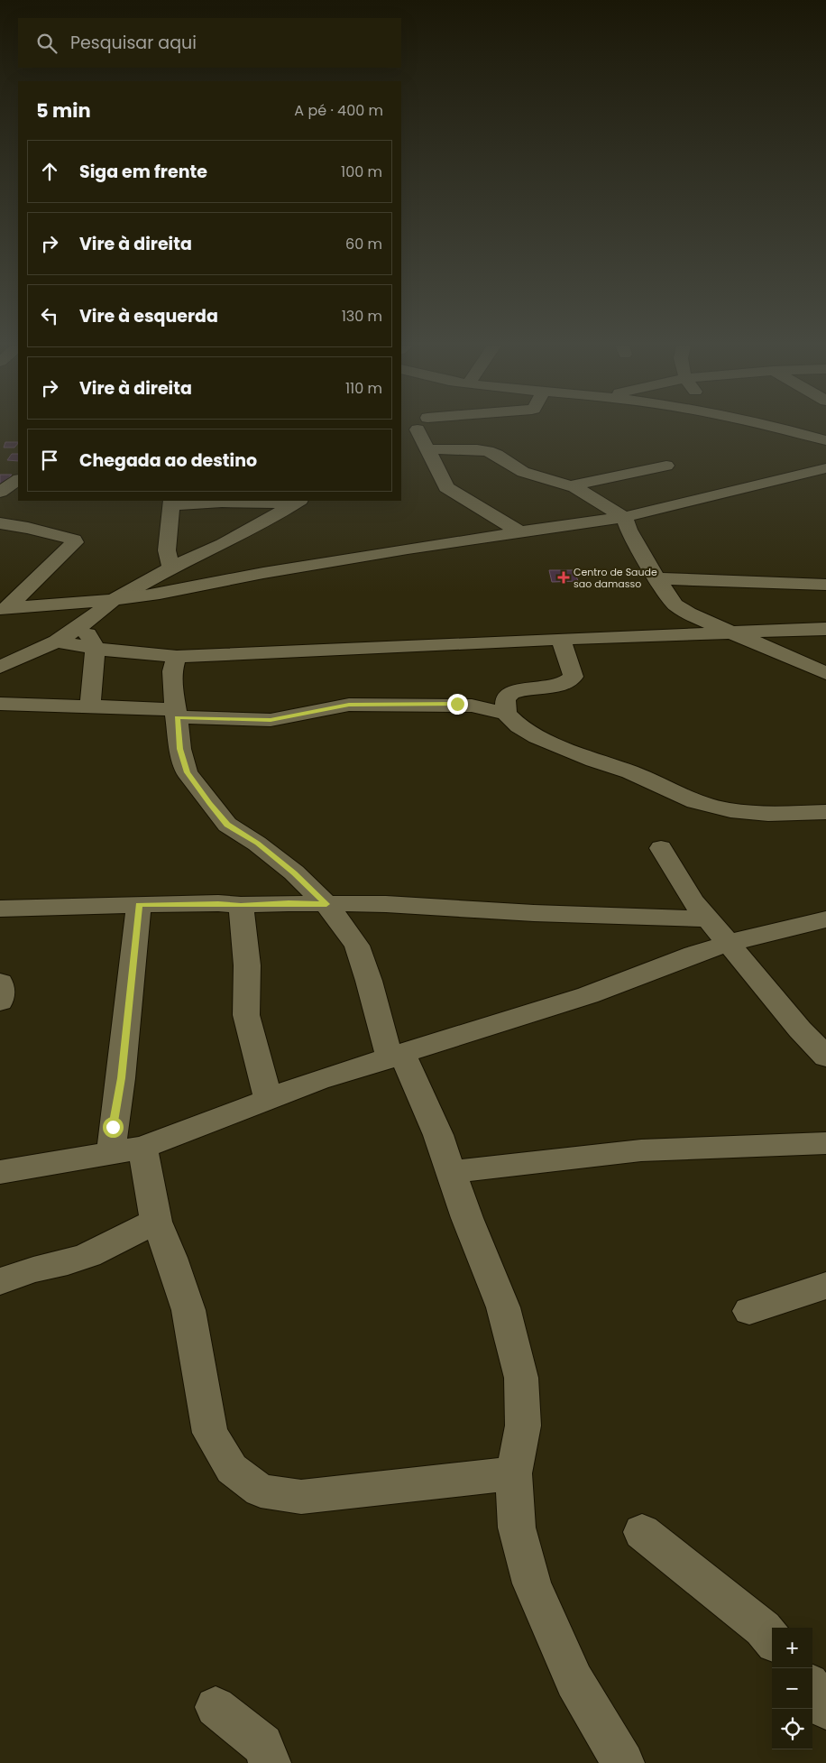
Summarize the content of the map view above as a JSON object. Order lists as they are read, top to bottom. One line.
{"places":{"health":["Centro de Saude sao damasso"]},"page":{"search":"Pesquisar aqui","heading":["5 min","A pé · 400 m"],"list":[["Siga em frente","100 m"],["Vire à direita","60 m"],["Vire à esquerda","130 m"],["Vire à direita","110 m"],"Chegada ao destino"],"map_buttons":["+","−"]}}
